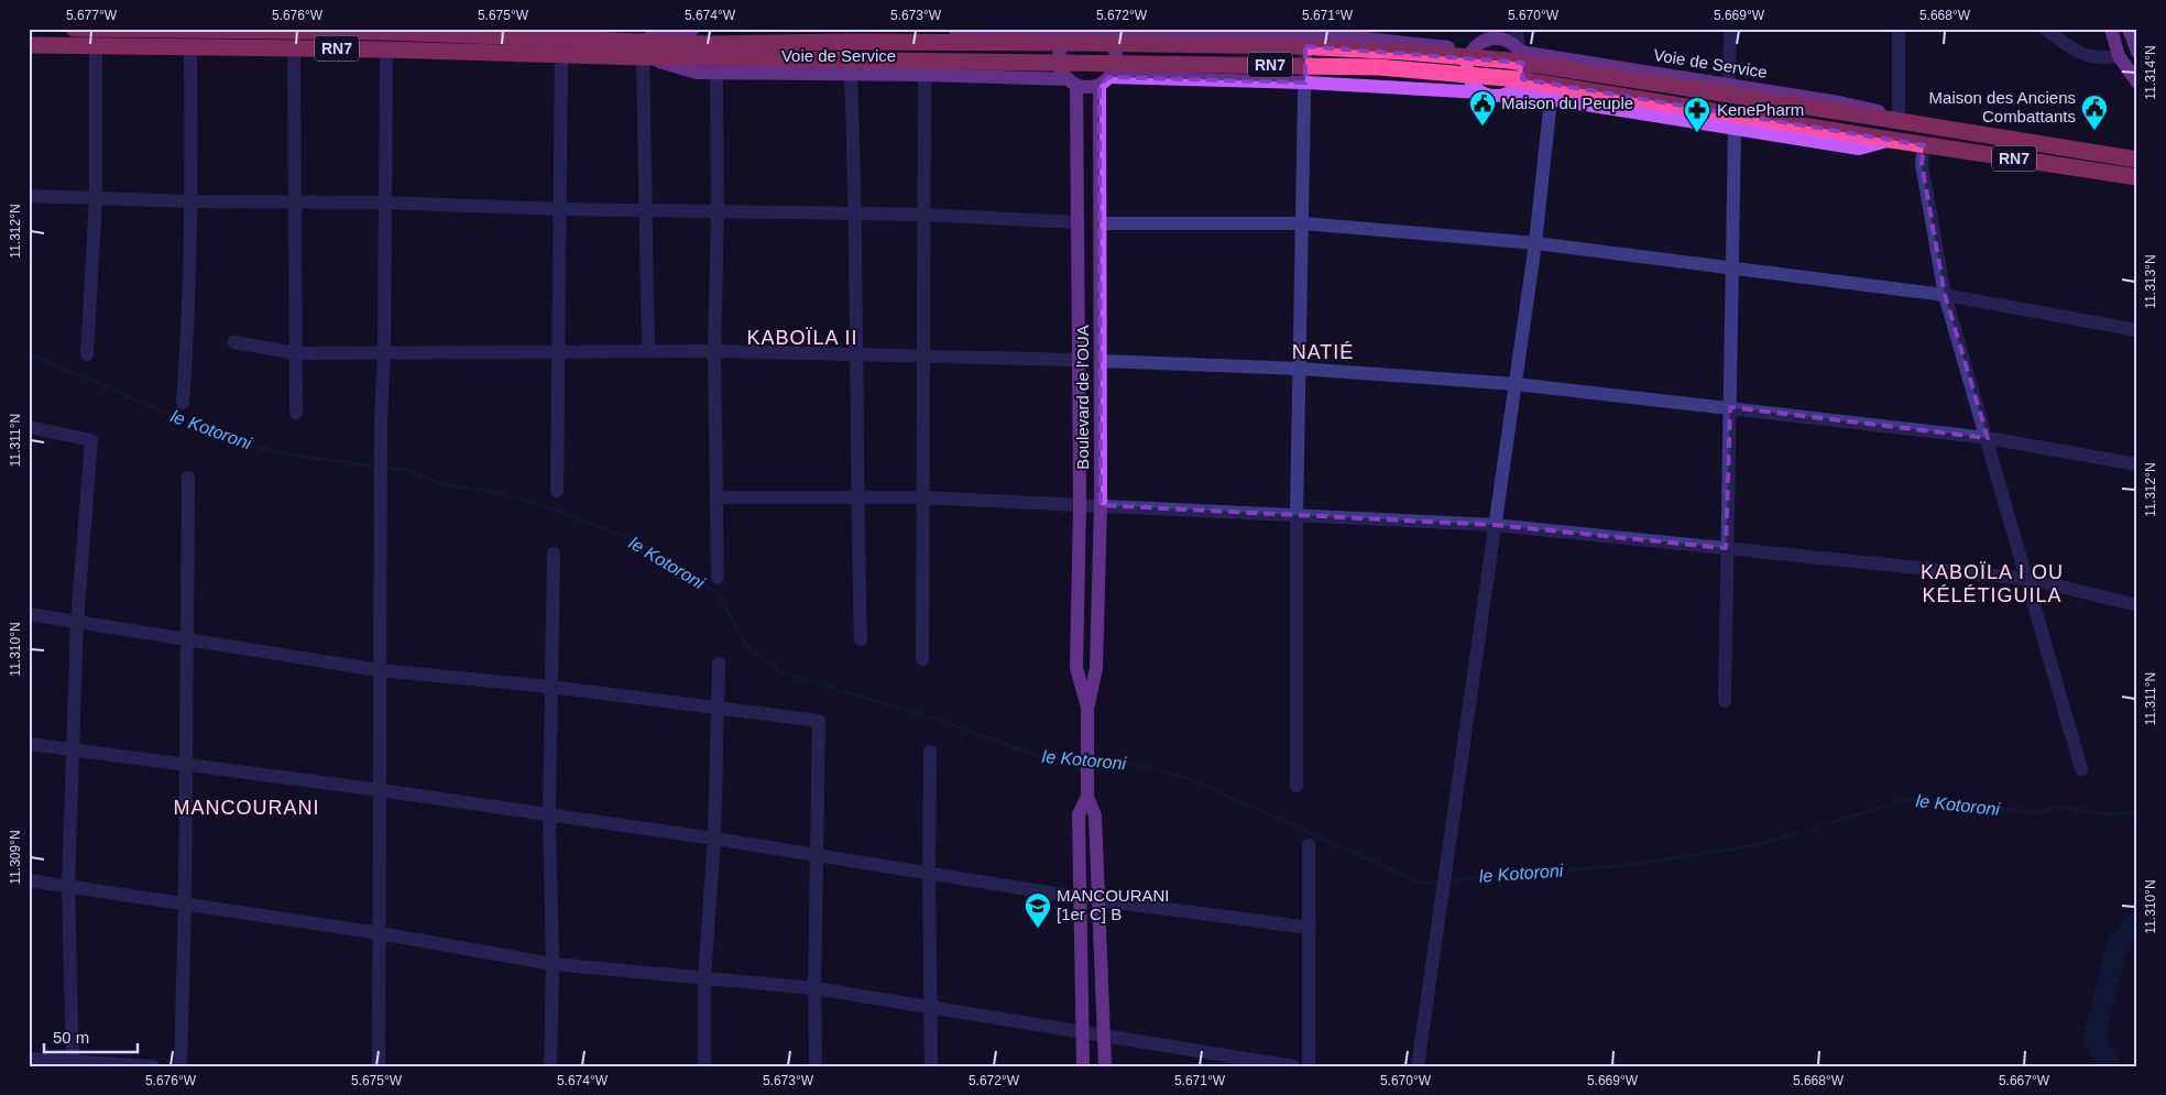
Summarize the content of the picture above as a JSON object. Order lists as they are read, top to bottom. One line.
{"streets":{"highway":["RN7"],"main road":["Voie de Service","Boulevard de l'OUA"]},"crossings":[["RN7","Voie de Service"],["Voie de Service","Boulevard de l'OUA"]],"districts":["KABOÏLA II","NATIÉ","KABOÏLA I OU KÉLÉTIGUILA","MANCOURANI"],"water":["le Kotoroni"],"places":{"public building":["Maison du Peuple","Maison des Anciens Combattants"],"pharmacy":["KenePharm"],"school or university":["MANCOURANI [1er C] B"]},"scale_bar":"50 m","coordinates":["5.677°W","5.676°W","5.675°W","5.674°W","5.673°W","5.672°W","5.671°W","5.670°W","5.669°W","5.668°W","11.314°N","11.312°N","11.313°N","11.311°N","11.310°N","11.309°N","5.667°W"]}
